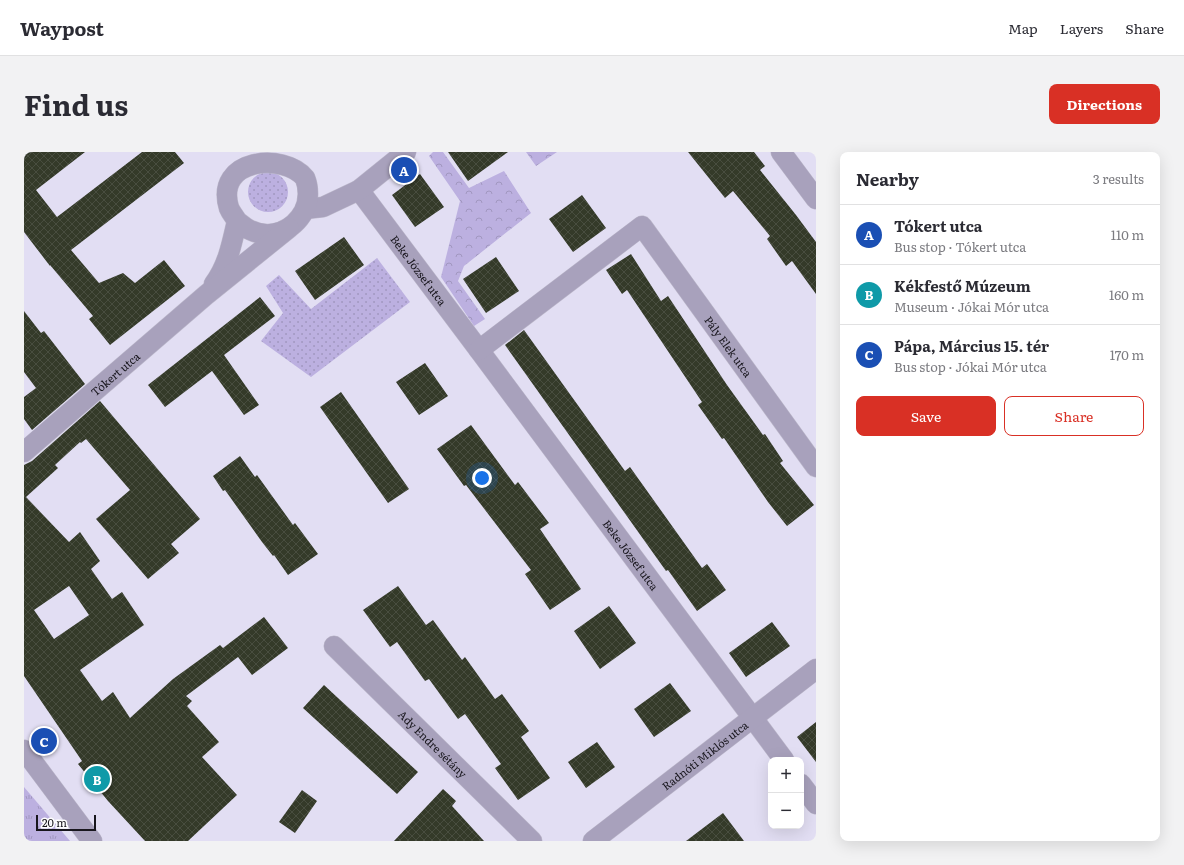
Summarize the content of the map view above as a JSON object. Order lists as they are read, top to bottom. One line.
{"streets":{"street":["Beke József utca","Pály Elek utca","Tókert utca","Ady Endre sétány","Radnóti Miklós utca"]},"crossings":[["Beke József utca","Pály Elek utca"],["Beke József utca","Radnóti Miklós utca"]],"scale_bar":"20 m","page":{"header":"Waypost","nav":["Map","Layers","Share"],"title":"Find us","buttons":["Directions",["Save","Share"]],"heading":["Nearby","3 results"],"pins":["A","C","B"],"list":[{"mark":"A","name":"Tókert utca","note":"Bus stop · Tókert utca","value":"110 m"},{"mark":"B","name":"Kékfestő Múzeum","note":"Museum · Jókai Mór utca","value":"160 m"},{"mark":"C","name":"Pápa, Március 15. tér","note":"Bus stop · Jókai Mór utca","value":"170 m"}],"map_buttons":["+","−"],"scale":"20 m"}}
